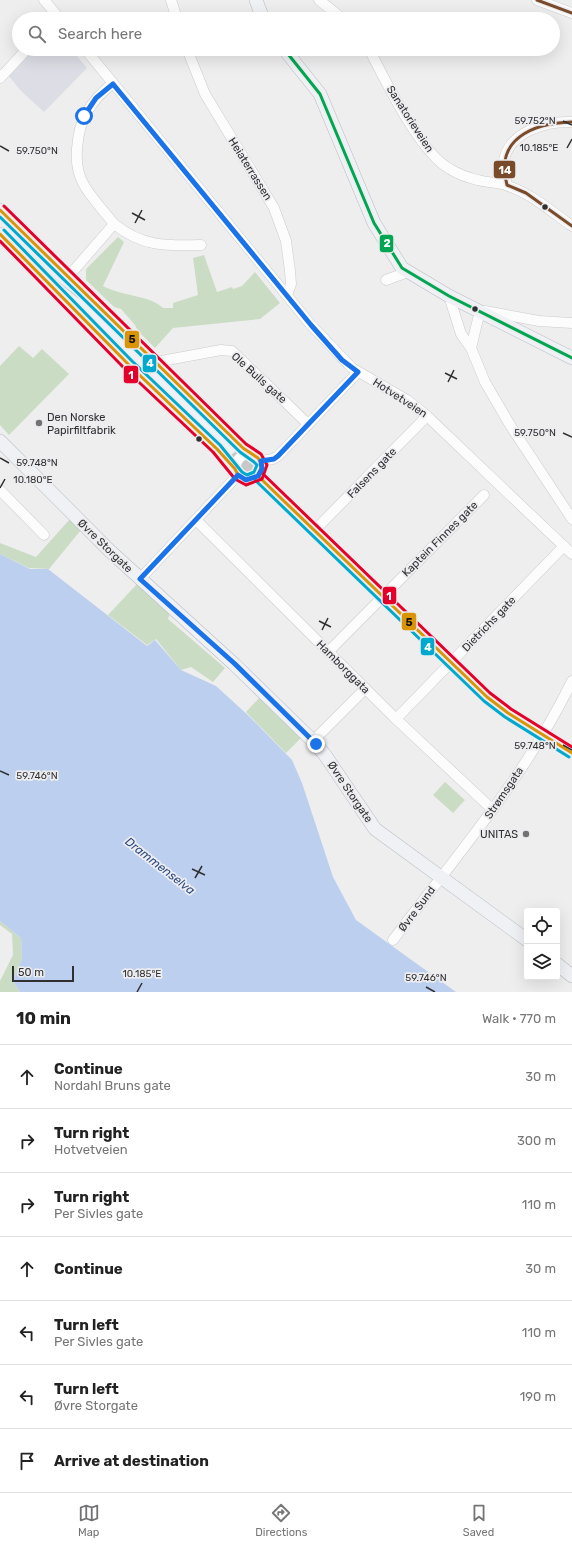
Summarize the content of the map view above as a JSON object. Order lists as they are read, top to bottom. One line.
{"streets":{"main road":["Øvre Storgate"],"street":["Sanatorieveien","Heiaterrassen","Ole Bulls gate","Hotvetveien","Falsens gate","Kaptein Finnes gate","Dietrichs gate","Hamborggata","Strømsgata","Øvre Sund"]},"crossings":[["Heiaterrassen","Hotvetveien"],["Hotvetveien","Falsens gate"],["Hotvetveien","Dietrichs gate"],["Kaptein Finnes gate","Hamborggata"],["Øvre Storgate","Strømsgata"],["Øvre Storgate","Øvre Sund"],["Dietrichs gate","Hamborggata"],["Hamborggata","Strømsgata"],["Strømsgata","Øvre Sund"]],"water":["Drammenselva"],"places":["Den Norske Papirfiltfabrik","UNITAS"],"lines":["transit line 14","transit line 2","transit line 1","transit line 5","transit line 4"],"scale_bar":"50 m","page":{"search":"Search here","scale":"50 m","heading":["10 min","Walk · 770 m"],"list":[["Continue","Nordahl Bruns gate","30 m"],["Turn right","Hotvetveien","300 m"],["Turn right","Per Sivles gate","110 m"],["Continue","30 m"],["Turn left","Per Sivles gate","110 m"],["Turn left","Øvre Storgate","190 m"],"Arrive at destination"],"nav":["Map","Directions","Saved"]},"coordinates":["59.752°N","10.185°E","59.750°N","59.748°N","10.180°E","59.746°N"]}
